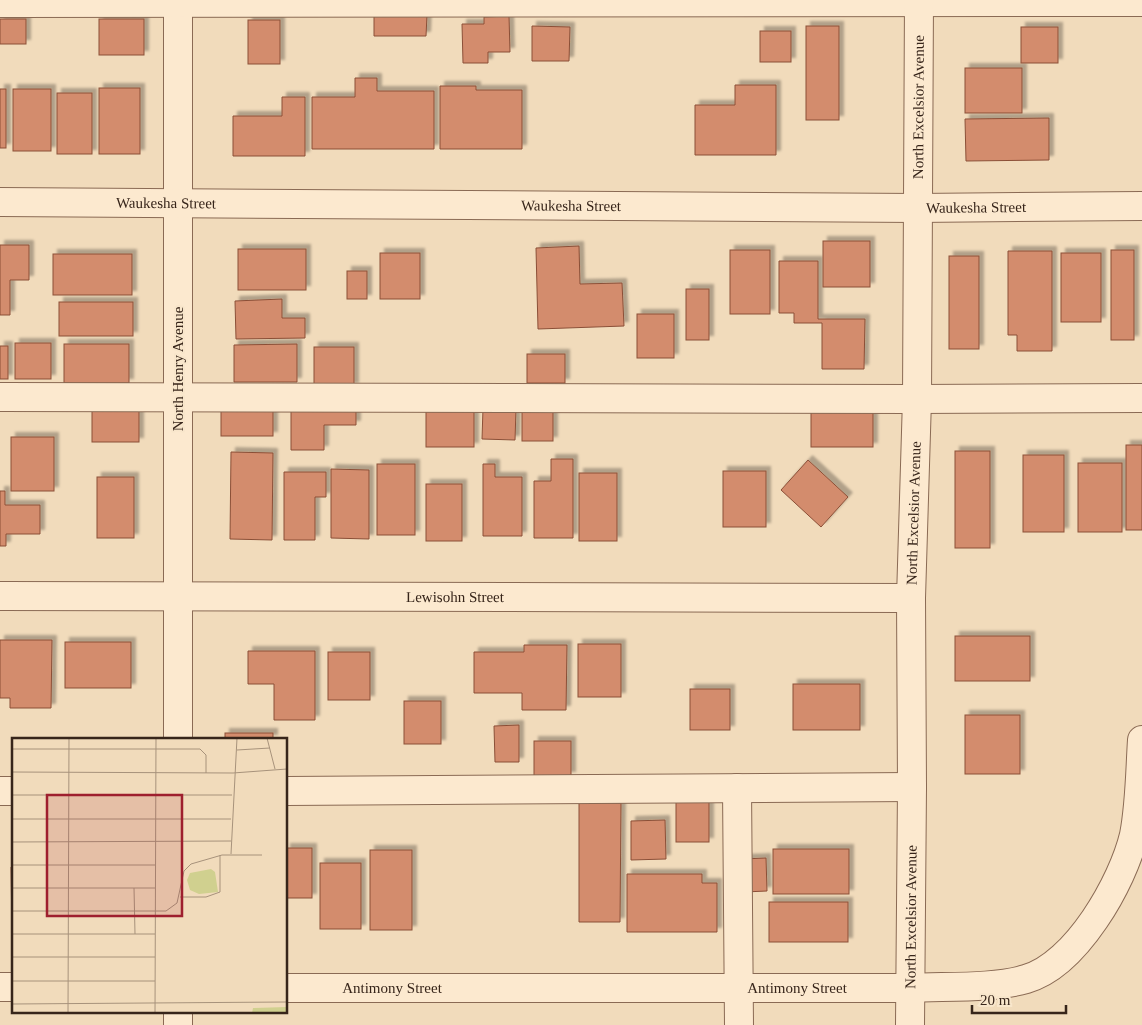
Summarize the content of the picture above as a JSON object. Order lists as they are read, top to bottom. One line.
{"streets":{"street":["North Excelsior Avenue","Waukesha Street","North Henry Avenue","Lewisohn Street","Antimony Street"]},"crossings":[["North Excelsior Avenue","Waukesha Street"],["North Excelsior Avenue","Lewisohn Street"],["North Excelsior Avenue","Antimony Street"],["Waukesha Street","North Henry Avenue"],["North Henry Avenue","Lewisohn Street"]],"scale_bar":"20 m"}
